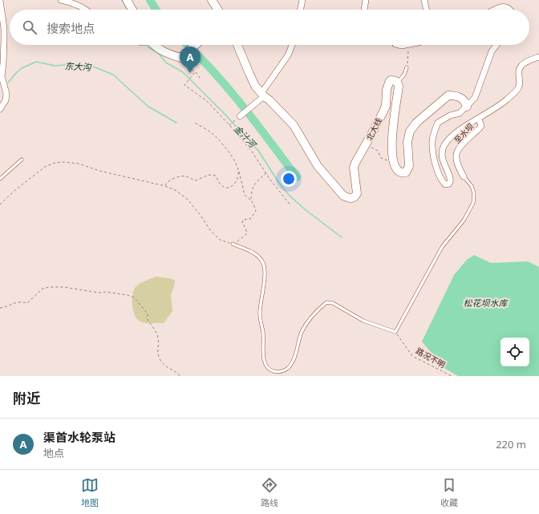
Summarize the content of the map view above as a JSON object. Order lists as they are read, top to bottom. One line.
{"streets":{"street":["北大线","至水坝"],"path":["路况不明"]},"water":["东大沟","金汁河","松花坝水库"],"page":{"search":"搜索地点","pins":"A","heading":"附近","list":[{"mark":"A","name":"渠首水轮泵站","note":"地点","value":"220 m"}],"nav":["地图","路线","收藏"]}}
